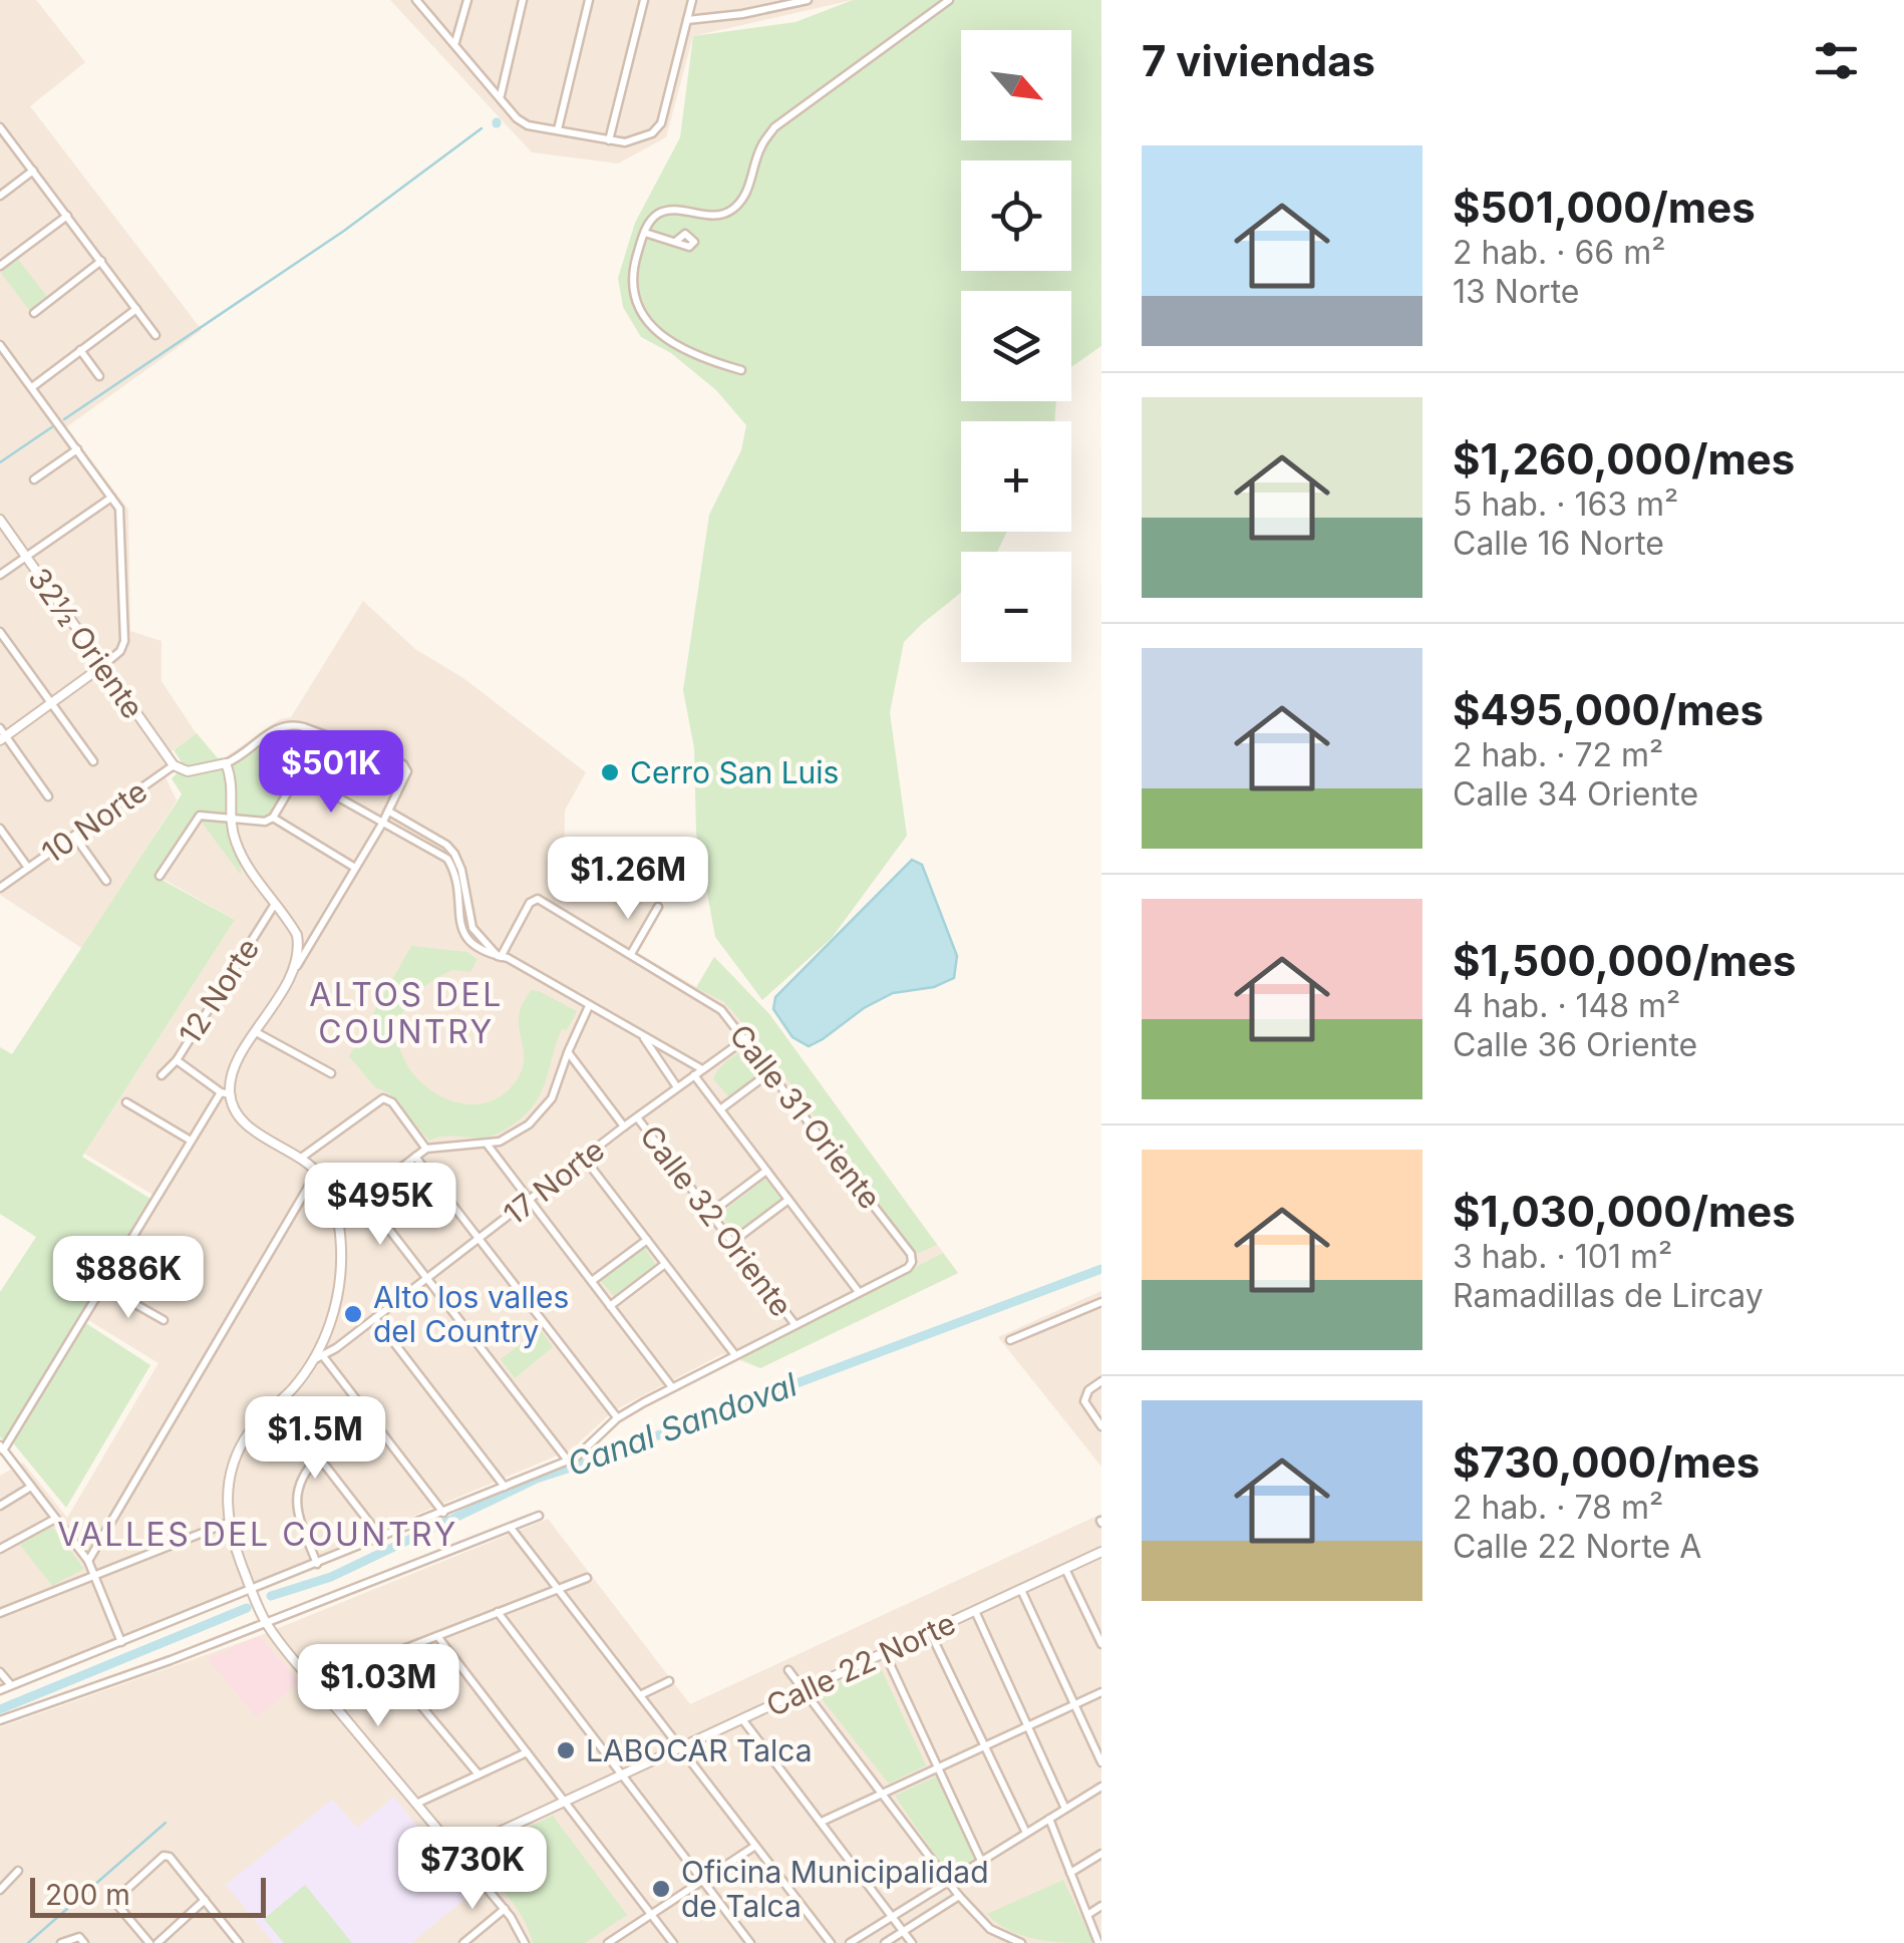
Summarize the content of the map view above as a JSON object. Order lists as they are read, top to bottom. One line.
{"streets":{"street":["32½ Oriente","10 Norte","12 Norte","Calle 31 Oriente","17 Norte","Calle 32 Oriente","Calle 22 Norte"]},"crossings":[["32½ Oriente","10 Norte"],["Calle 31 Oriente","17 Norte"],["17 Norte","Calle 32 Oriente"]],"districts":["ALTOS DEL COUNTRY","VALLES DEL COUNTRY"],"water":["Canal Sandoval"],"places":["Cerro San Luis","Alto los valles del Country","LABOCAR Talca","Oficina Municipalidad de Talca"],"scale_bar":"200 m","north":"bottom right","page":{"heading":"7 viviendas","map_buttons":["+","−"],"list":[{"name":"$501,000/mes","note":"2 hab. · 66 m² · 13 Norte"},{"name":"$1,260,000/mes","note":"5 hab. · 163 m² · Calle 16 Norte"},{"name":"$495,000/mes","note":"2 hab. · 72 m² · Calle 34 Oriente"},{"name":"$1,500,000/mes","note":"4 hab. · 148 m² · Calle 36 Oriente"},{"name":"$1,030,000/mes","note":"3 hab. · 101 m² · Ramadillas de Lircay"},{"name":"$730,000/mes","note":"2 hab. · 78 m² · Calle 22 Norte A"}],"price":["$501K","$1.26M","$495K","$886K","$1.5M","$1.03M","$730K"],"scale":"200 m"}}
